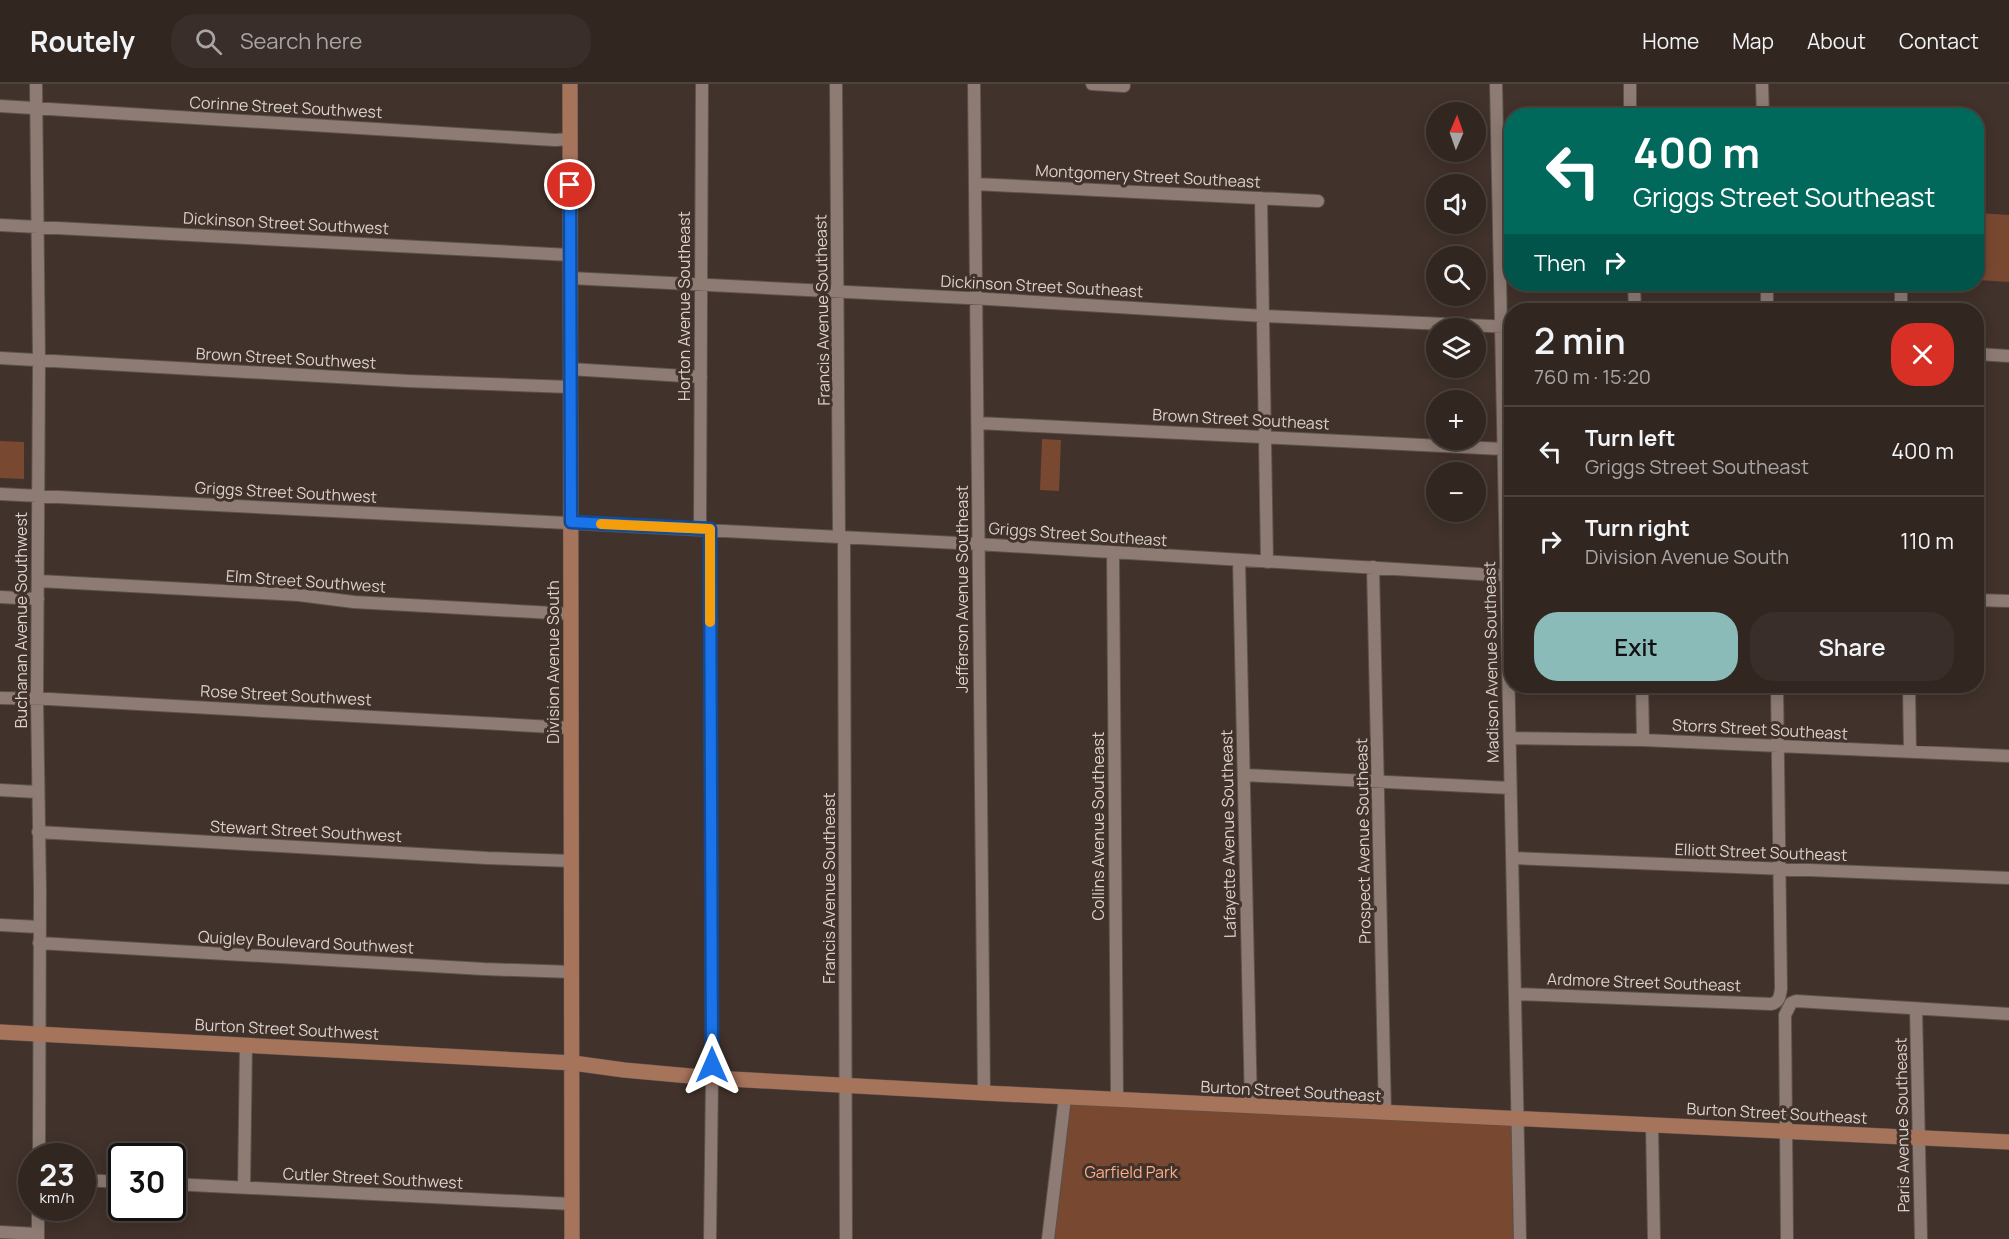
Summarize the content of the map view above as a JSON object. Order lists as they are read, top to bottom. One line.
{"streets":{"main road":["Division Avenue South","Burton Street Southwest","Burton Street Southeast"],"street":["Corinne Street Southwest","Montgomery Street Southeast","Dickinson Street Southwest","Dickinson Street Southeast","Horton Avenue Southeast","Francis Avenue Southeast","Brown Street Southwest","Brown Street Southeast","Griggs Street Southwest","Griggs Street Southeast","Elm Street Southwest","Jefferson Avenue Southeast","Buchanan Avenue Southwest","Madison Avenue Southeast","Rose Street Southwest","Storrs Street Southeast","Collins Avenue Southeast","Stewart Street Southwest","Lafayette Avenue Southeast","Prospect Avenue Southeast","Elliott Street Southeast","Quigley Boulevard Southwest","Ardmore Street Southeast","Paris Avenue Southeast","Cutler Street Southwest"]},"crossings":[["Corinne Street Southwest","Buchanan Avenue Southwest"],["Corinne Street Southwest","Division Avenue South"],["Montgomery Street Southeast","Jefferson Avenue Southeast"],["Dickinson Street Southwest","Buchanan Avenue Southwest"],["Dickinson Street Southwest","Division Avenue South"],["Dickinson Street Southeast","Horton Avenue Southeast"],["Dickinson Street Southeast","Francis Avenue Southeast"],["Dickinson Street Southeast","Jefferson Avenue Southeast"],["Dickinson Street Southeast","Division Avenue South"],["Horton Avenue Southeast","Griggs Street Southeast"],["Horton Avenue Southeast","Burton Street Southeast"],["Francis Avenue Southeast","Griggs Street Southeast"],["Francis Avenue Southeast","Burton Street Southeast"],["Brown Street Southwest","Buchanan Avenue Southwest"],["Brown Street Southwest","Division Avenue South"],["Brown Street Southeast","Jefferson Avenue Southeast"],["Brown Street Southeast","Madison Avenue Southeast"],["Griggs Street Southwest","Griggs Street Southeast"],["Griggs Street Southwest","Buchanan Avenue Southwest"],["Griggs Street Southwest","Division Avenue South"],["Griggs Street Southeast","Jefferson Avenue Southeast"],["Griggs Street Southeast","Division Avenue South"],["Griggs Street Southeast","Collins Avenue Southeast"],["Griggs Street Southeast","Lafayette Avenue Southeast"],["Griggs Street Southeast","Prospect Avenue Southeast"],["Elm Street Southwest","Buchanan Avenue Southwest"],["Elm Street Southwest","Division Avenue South"],["Jefferson Avenue Southeast","Burton Street Southeast"],["Buchanan Avenue Southwest","Rose Street Southwest"],["Buchanan Avenue Southwest","Stewart Street Southwest"],["Buchanan Avenue Southwest","Quigley Boulevard Southwest"],["Buchanan Avenue Southwest","Burton Street Southwest"],["Division Avenue South","Rose Street Southwest"],["Division Avenue South","Stewart Street Southwest"],["Division Avenue South","Quigley Boulevard Southwest"],["Division Avenue South","Burton Street Southwest"],["Division Avenue South","Burton Street Southeast"],["Division Avenue South","Cutler Street Southwest"],["Madison Avenue Southeast","Storrs Street Southeast"],["Madison Avenue Southeast","Elliott Street Southeast"],["Madison Avenue Southeast","Ardmore Street Southeast"],["Madison Avenue Southeast","Burton Street Southeast"],["Collins Avenue Southeast","Burton Street Southeast"],["Lafayette Avenue Southeast","Burton Street Southeast"],["Prospect Avenue Southeast","Burton Street Southeast"],["Elliott Street Southeast","Ardmore Street Southeast"],["Burton Street Southwest","Burton Street Southeast"],["Burton Street Southeast","Paris Avenue Southeast"]],"parks":["Garfield Park"],"north":"top","page":{"header":"Routely","search":"Search here","nav":["Home","Map","About","Contact"],"map_buttons":["+","−"],"turn":["400 m","Griggs Street Southeast"],"then":"Then","heading":["2 min","760 m · 15:20"],"list":[{"name":"Turn left","note":"Griggs Street Southeast","value":"400 m"},{"name":"Turn right","note":"Division Avenue South","value":"110 m"}],"buttons":["Exit","Share"],"speed":"23 km/h","limit":"30"}}
